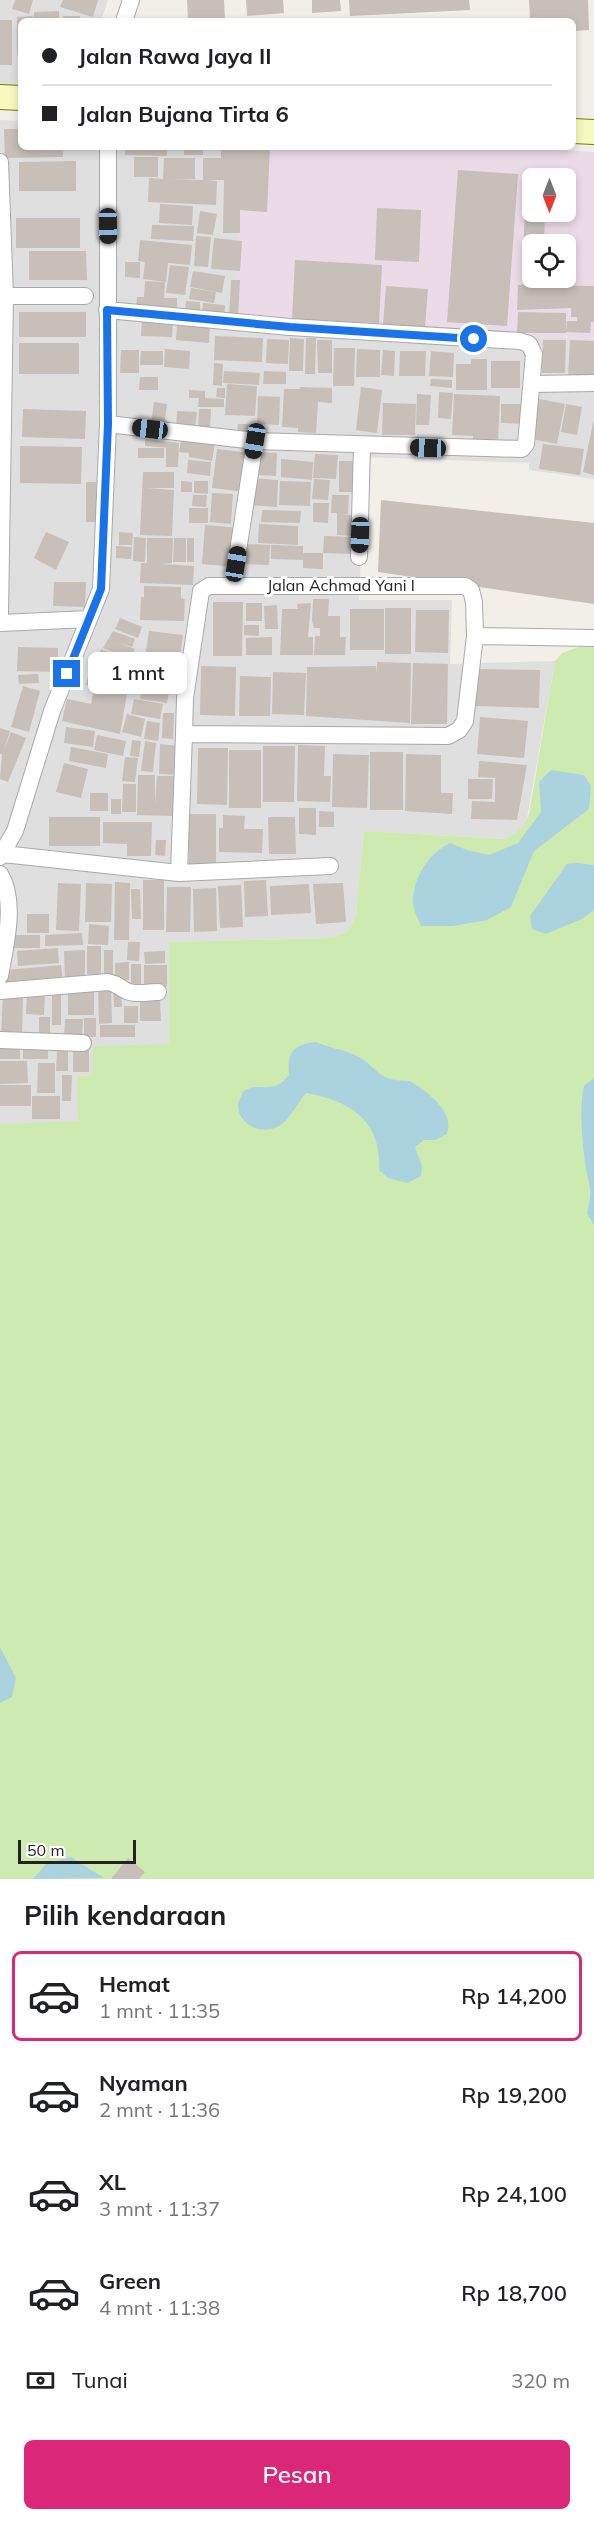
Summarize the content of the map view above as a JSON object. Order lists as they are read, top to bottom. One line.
{"streets":{"street":["Jalan Achmad Yani I"]},"scale_bar":"50 m","north":"bottom","page":{"banner":["Jalan Rawa Jaya II","Jalan Bujana Tirta 6"],"bubble":"1 mnt","scale":"50 m","heading":"Pilih kendaraan","list":[{"name":"Hemat","note":"1 mnt · 11:35","value":"Rp 14,200"},{"name":"Nyaman","note":"2 mnt · 11:36","value":"Rp 19,200"},{"name":"XL","note":"3 mnt · 11:37","value":"Rp 24,100"},{"name":"Green","note":"4 mnt · 11:38","value":"Rp 18,700"}],"pay":["Tunai","320 m"],"buttons":"Pesan"}}
